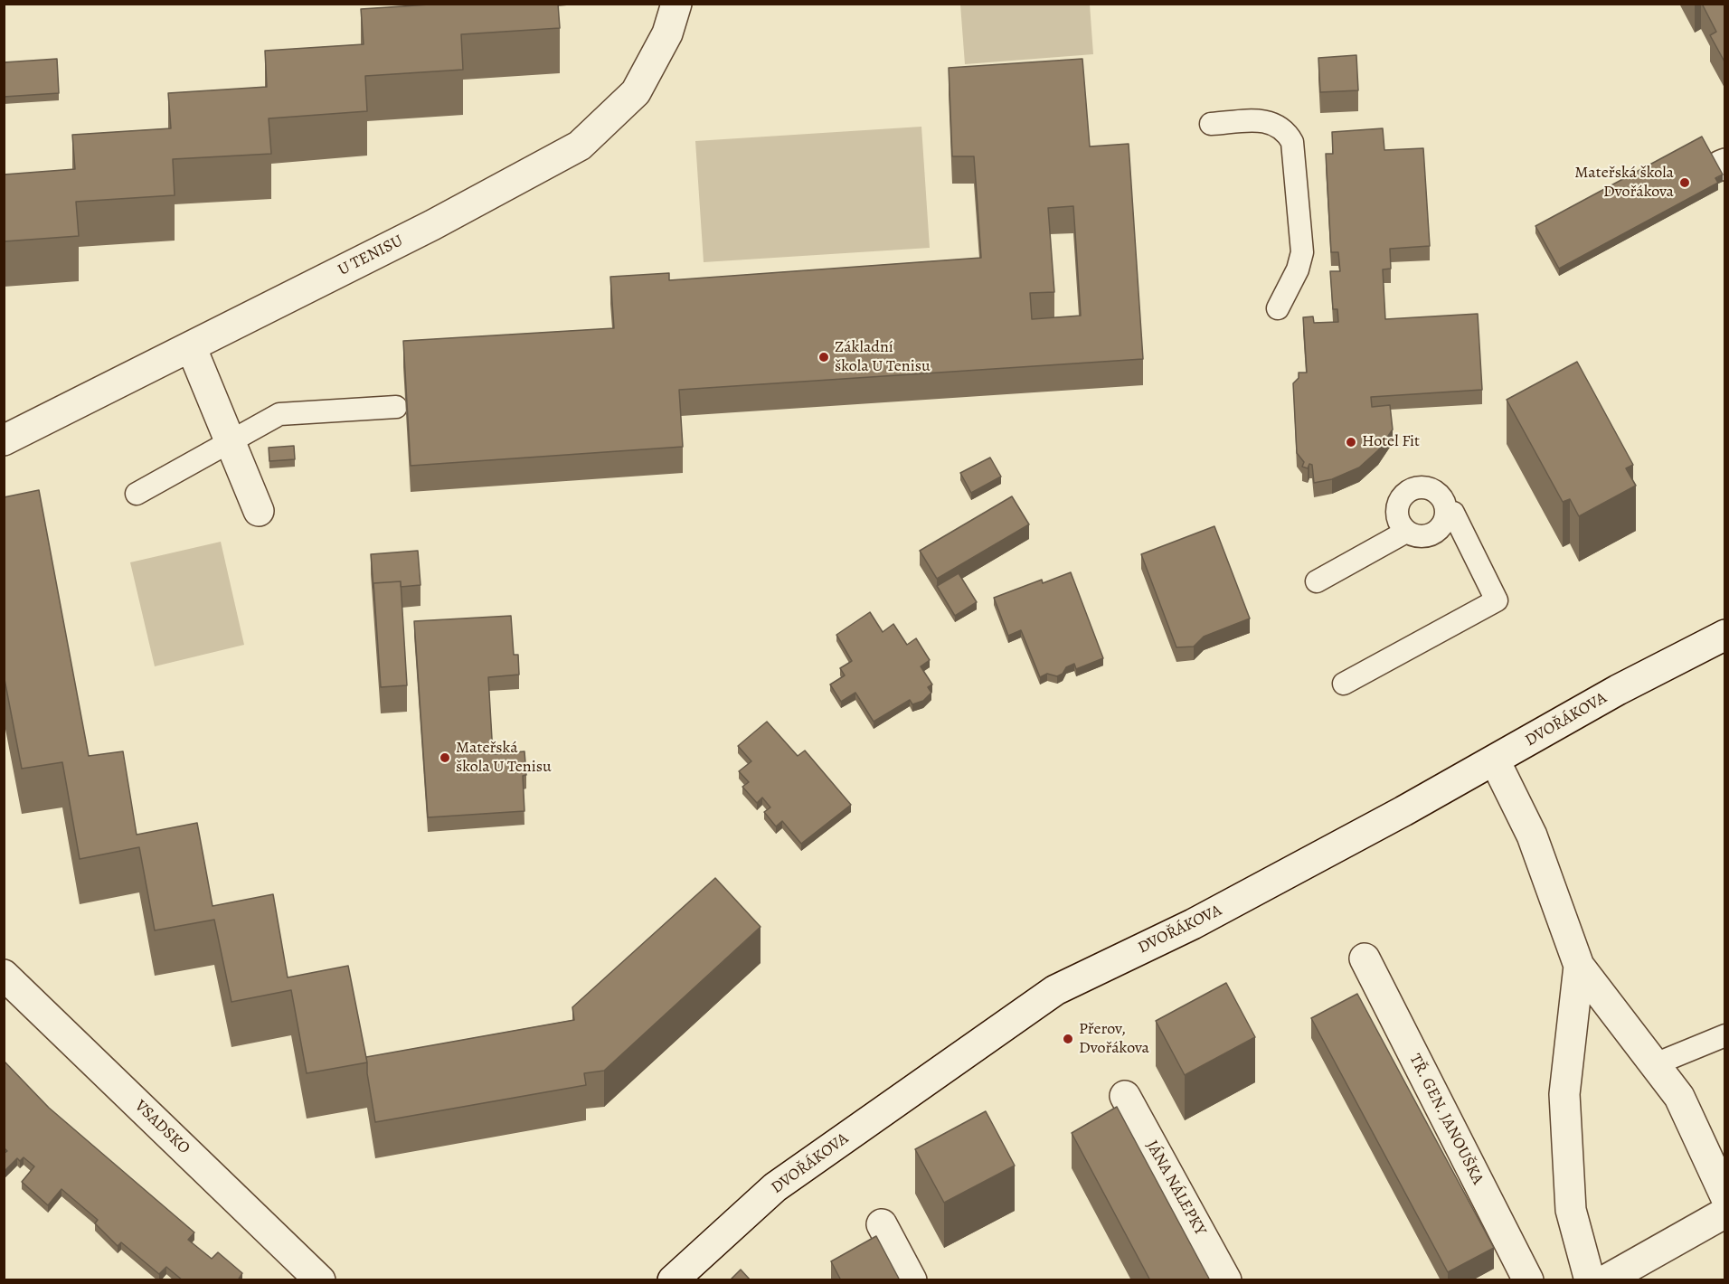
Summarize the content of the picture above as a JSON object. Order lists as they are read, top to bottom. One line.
{"streets":{"street":["U TENISU","DVOŘÁKOVA","TŘ. GEN. JANOUŠKA","VSADSKO","JÁNA NÁLEPKY"]},"places":["Mateřská škola Dvořákova","Základní škola U Tenisu","Hotel Fit","Mateřská škola U Tenisu","Přerov, Dvořákova"]}
